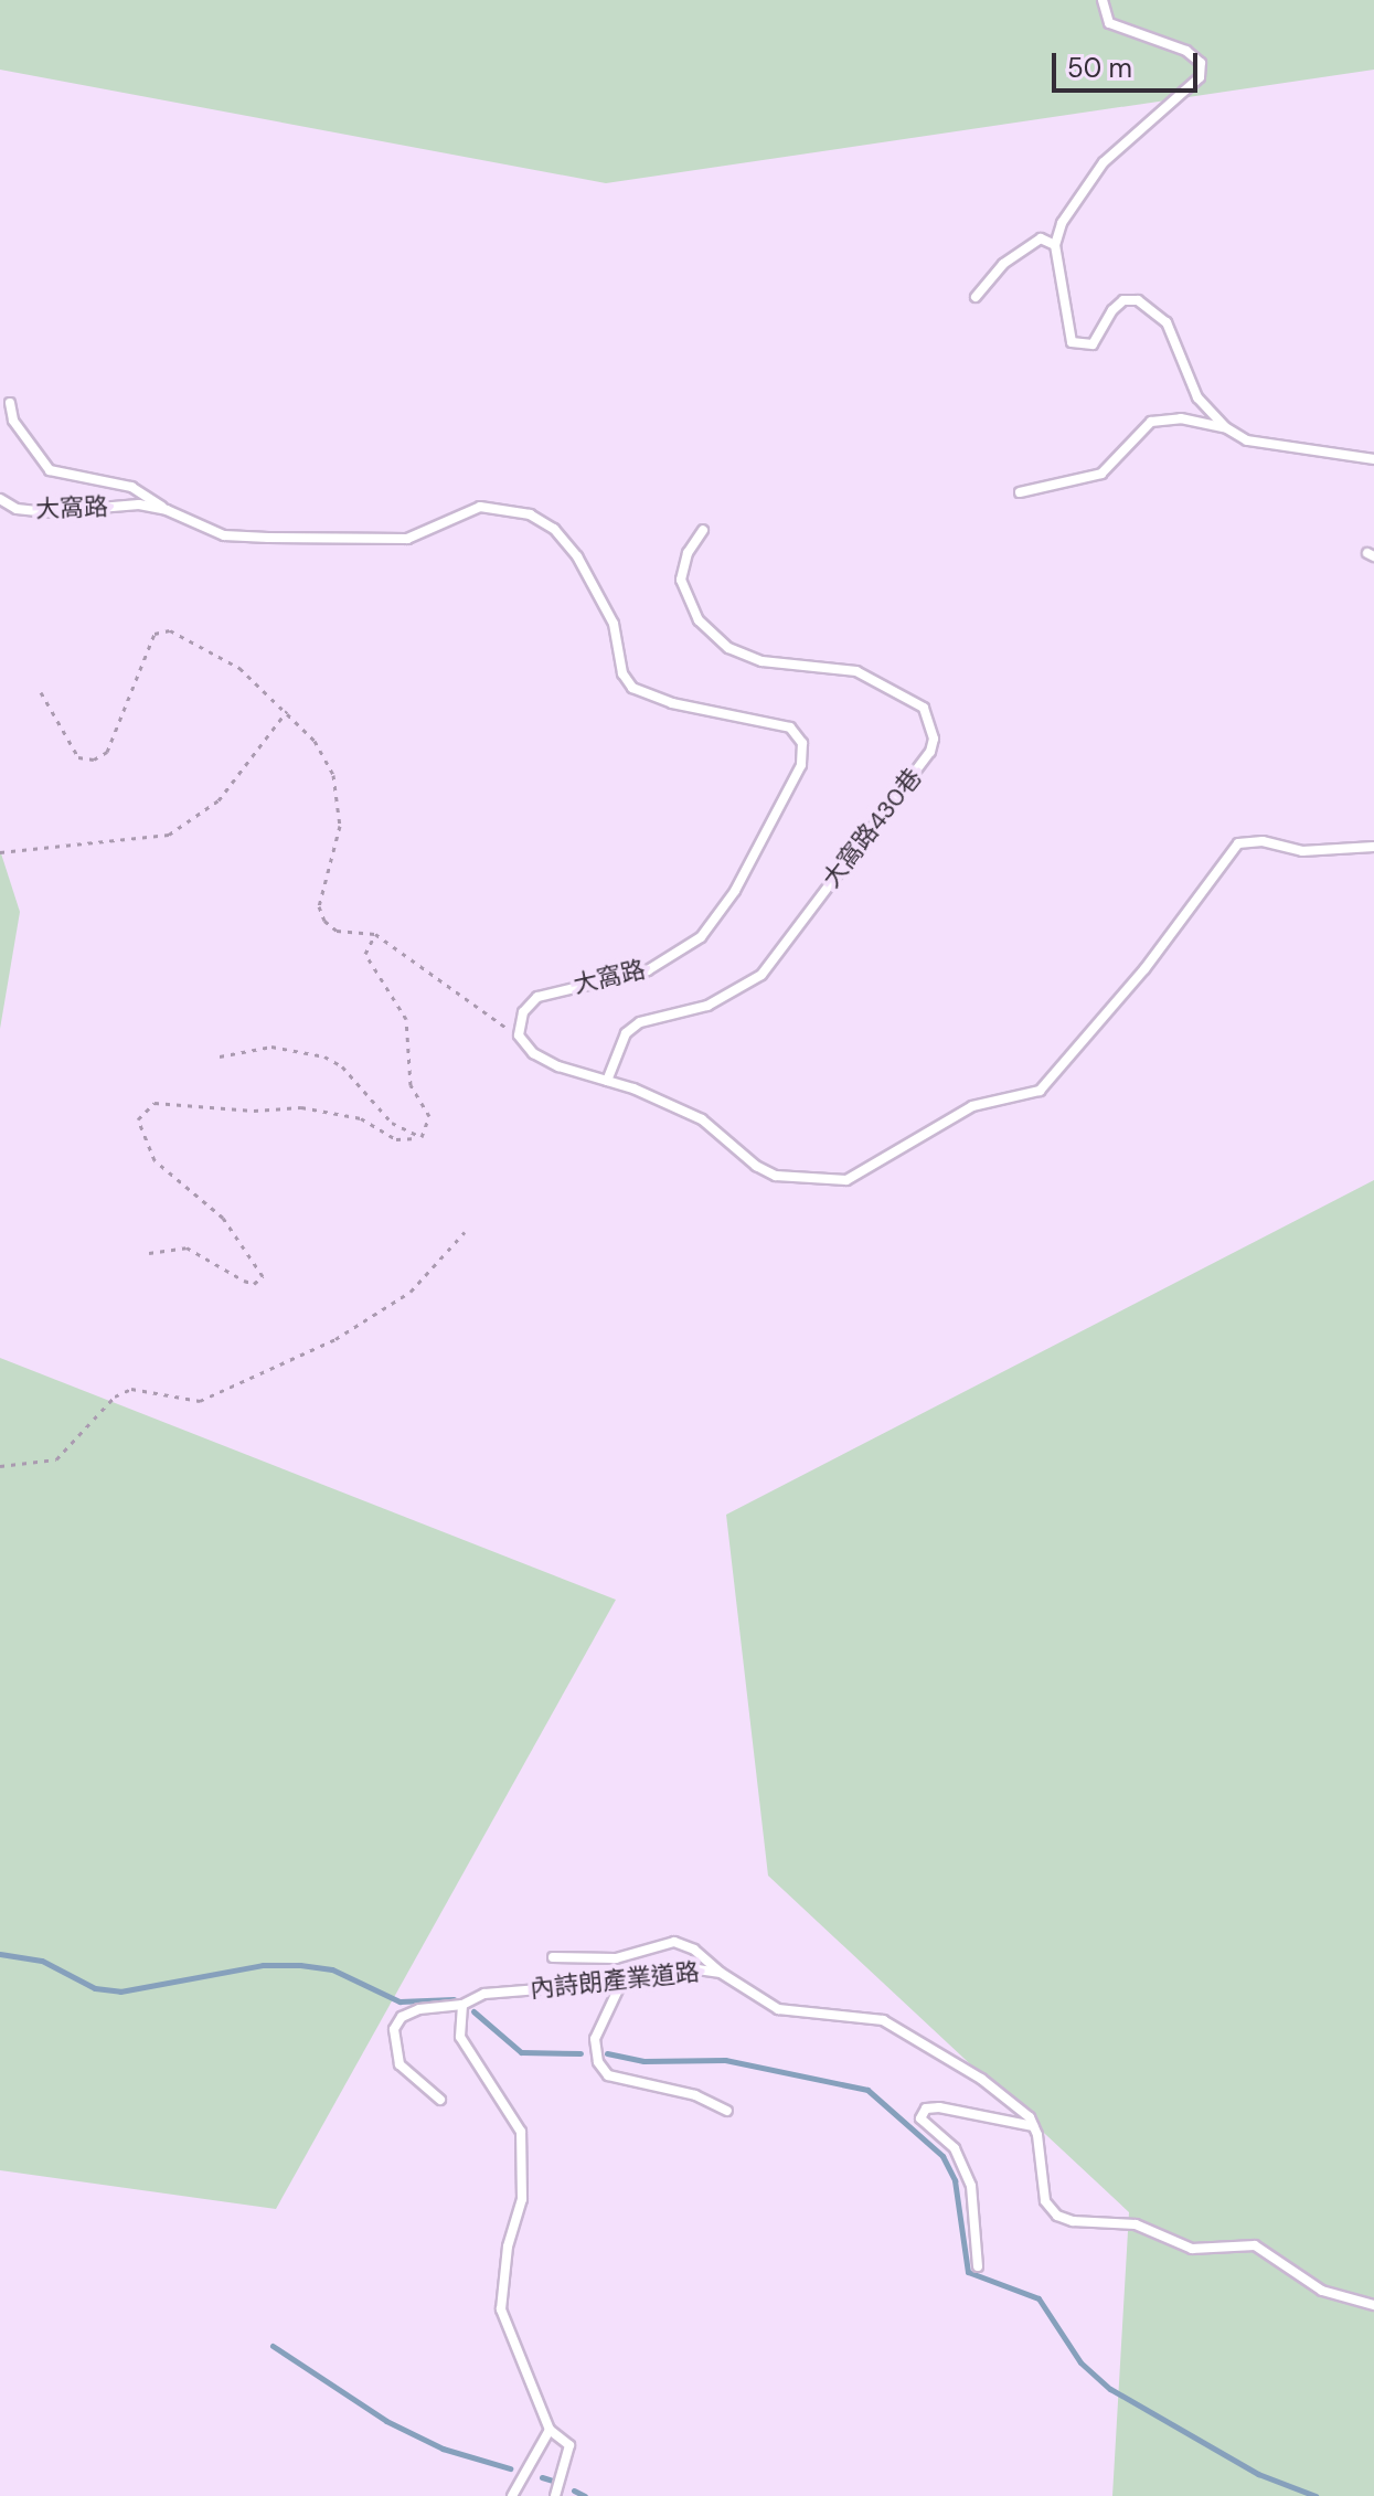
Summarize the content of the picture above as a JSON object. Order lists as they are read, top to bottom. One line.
{"streets":{"lane":["大窩路","大窩路430巷","內詩朗產業道路"]},"scale_bar":"50 m"}
